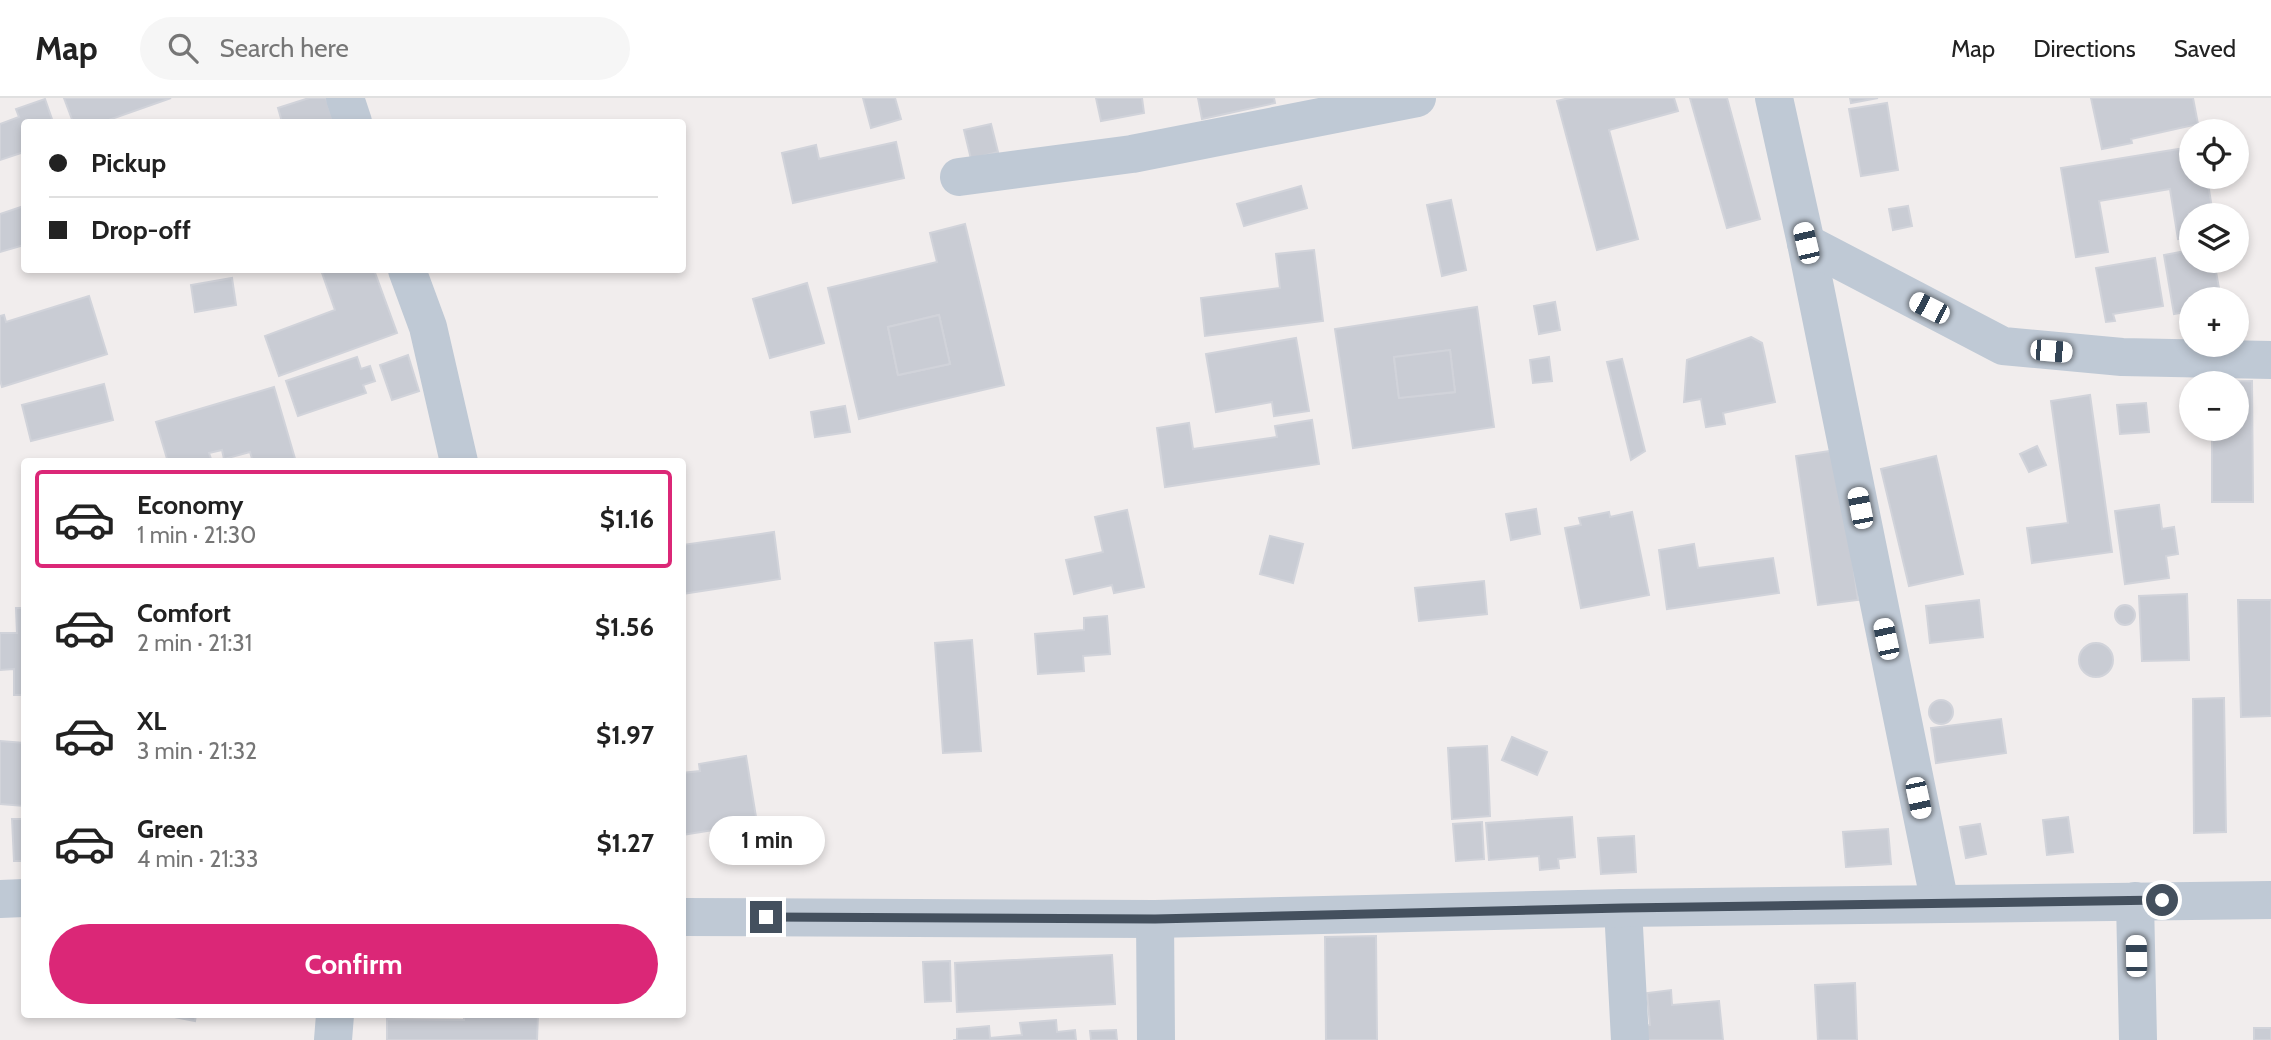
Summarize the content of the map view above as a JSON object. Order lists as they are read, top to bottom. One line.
{"page":{"header":"Map","search":"Search here","nav":["Map","Directions","Saved"],"map_buttons":["+","−"],"banner":["Pickup","Drop-off"],"list":[{"name":"Economy","note":"1 min · 21:30","value":"$1.16"},{"name":"Comfort","note":"2 min · 21:31","value":"$1.56"},{"name":"XL","note":"3 min · 21:32","value":"$1.97"},{"name":"Green","note":"4 min · 21:33","value":"$1.27"}],"bubble":"1 min","buttons":"Confirm"}}
